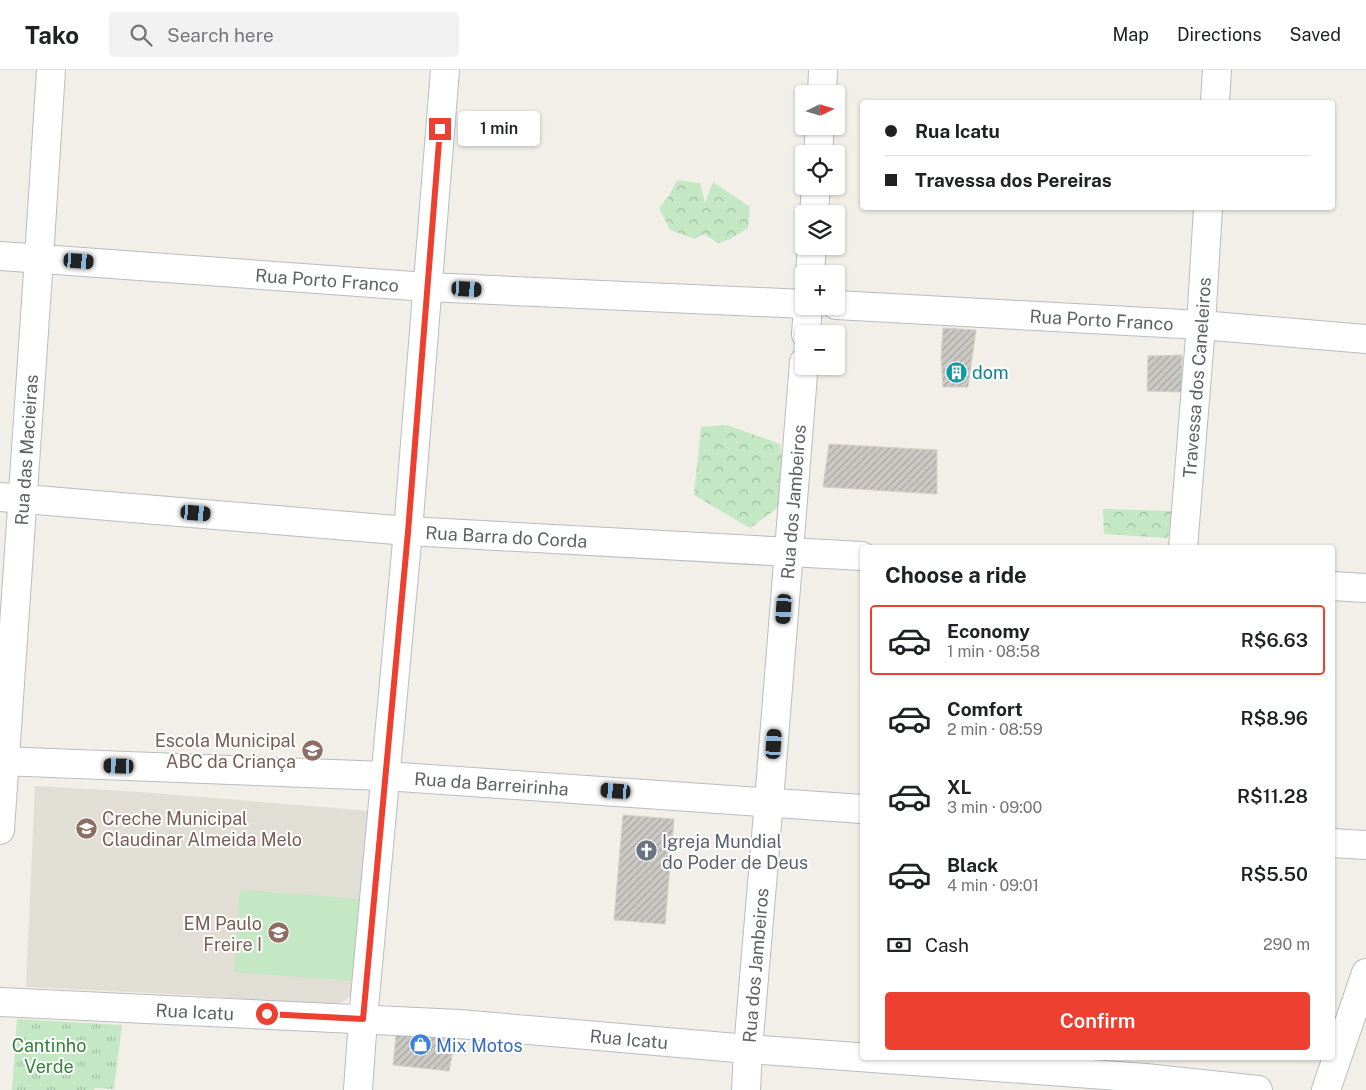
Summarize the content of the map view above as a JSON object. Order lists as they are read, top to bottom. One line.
{"streets":{"street":["Rua Porto Franco","Travessa dos Caneleiros","Rua das Macieiras","Rua dos Jambeiros","Rua Barra do Corda","Rua da Barreirinha","Rua Icatu"]},"crossings":[["Rua Porto Franco","Travessa dos Caneleiros"],["Rua Porto Franco","Rua das Macieiras"],["Rua das Macieiras","Rua Barra do Corda"],["Rua das Macieiras","Rua da Barreirinha"],["Rua dos Jambeiros","Rua Barra do Corda"],["Rua dos Jambeiros","Rua da Barreirinha"],["Rua dos Jambeiros","Rua Icatu"]],"parks":["Cantinho Verde"],"places":{"building":["dom"],"school or university":["Escola Municipal ABC da Criança","Creche Municipal Claudinar Almeida Melo","EM Paulo Freire I"],"church":["Igreja Mundial do Poder de Deus"],"shop":["Mix Motos"]},"north":"right","page":{"header":"Tako","search":"Search here","nav":["Map","Directions","Saved"],"map_buttons":["+","−"],"banner":["Rua Icatu","Travessa dos Pereiras"],"bubble":"1 min","heading":"Choose a ride","list":[{"name":"Economy","note":"1 min · 08:58","value":"R$6.63"},{"name":"Comfort","note":"2 min · 08:59","value":"R$8.96"},{"name":"XL","note":"3 min · 09:00","value":"R$11.28"},{"name":"Black","note":"4 min · 09:01","value":"R$5.50"}],"pay":["Cash","290 m"],"buttons":"Confirm"}}
